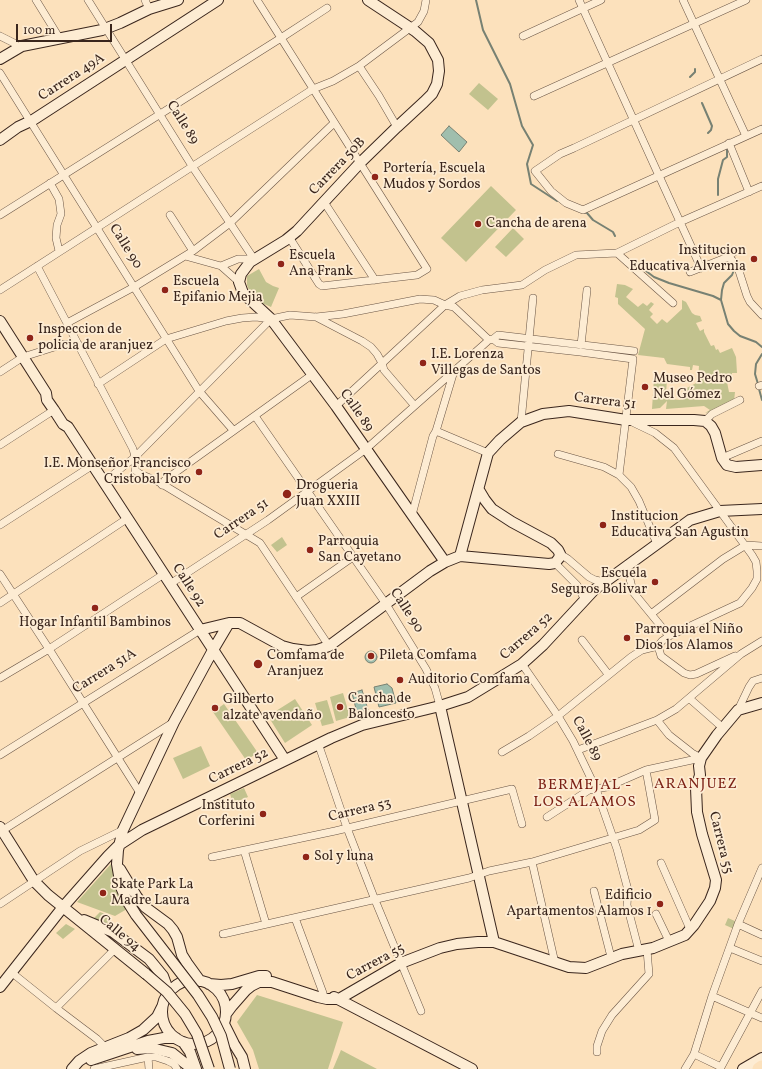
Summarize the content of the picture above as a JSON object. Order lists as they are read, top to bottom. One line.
{"streets":{"street":["Carrera 49A","Calle 89","Carrera 50B","Calle 90","Carrera 51","Calle 92","Carrera 52","Carrera 51A","Carrera 53","Carrera 55","Calle 94"]},"crossings":[["Carrera 49A","Calle 89"],["Carrera 49A","Calle 90"],["Calle 89","Carrera 50B"],["Calle 89","Carrera 51"],["Calle 89","Carrera 52"],["Calle 89","Carrera 55"],["Calle 90","Carrera 51"],["Calle 90","Carrera 52"],["Calle 90","Carrera 53"],["Calle 90","Carrera 55"],["Carrera 51","Calle 92"],["Calle 92","Carrera 52"],["Calle 92","Carrera 51A"],["Calle 92","Calle 94"],["Carrera 52","Calle 94"],["Carrera 51A","Calle 94"]],"districts":["ARANJUEZ","BERMEJAL - LOS ALAMOS"],"places":["Portería, Escuela Mudos y Sordos","Cancha de arena","Institucion Educativa Alvernia","Escuela Ana Frank","Escuela Epifanio Mejia","Inspeccion de policia de aranjuez","I.E. Lorenza Villegas de Santos","Museo Pedro Nel Gómez","I.E. Monseñor Francisco Cristobal Toro","Drogueria Juan XXIII","Institucion Educativa San Agustin","Parroquia San Cayetano","Escuela Seguros Bolivar","Hogar Infantil Bambinos","Parroquia el Niño Dios los Alamos","Pileta Comfama","Comfama de Aranjuez","Auditorio Comfama","Cancha de Baloncesto","Gilberto alzate avendaño","Instituto Corferini","Sol y luna","Skate Park La Madre Laura","Edificio Apartamentos Alamos 1"],"scale_bar":"100 m"}
